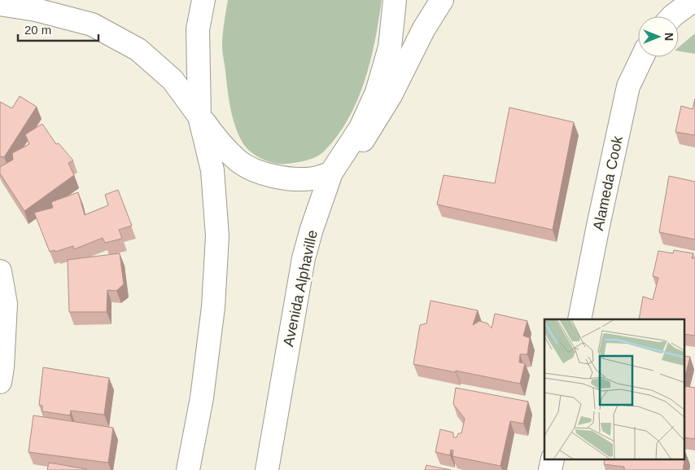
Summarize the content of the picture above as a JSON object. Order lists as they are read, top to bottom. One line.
{"streets":{"main road":["Alameda Cook","Avenida Alphaville"]},"scale_bar":"20 m","north":"right"}
